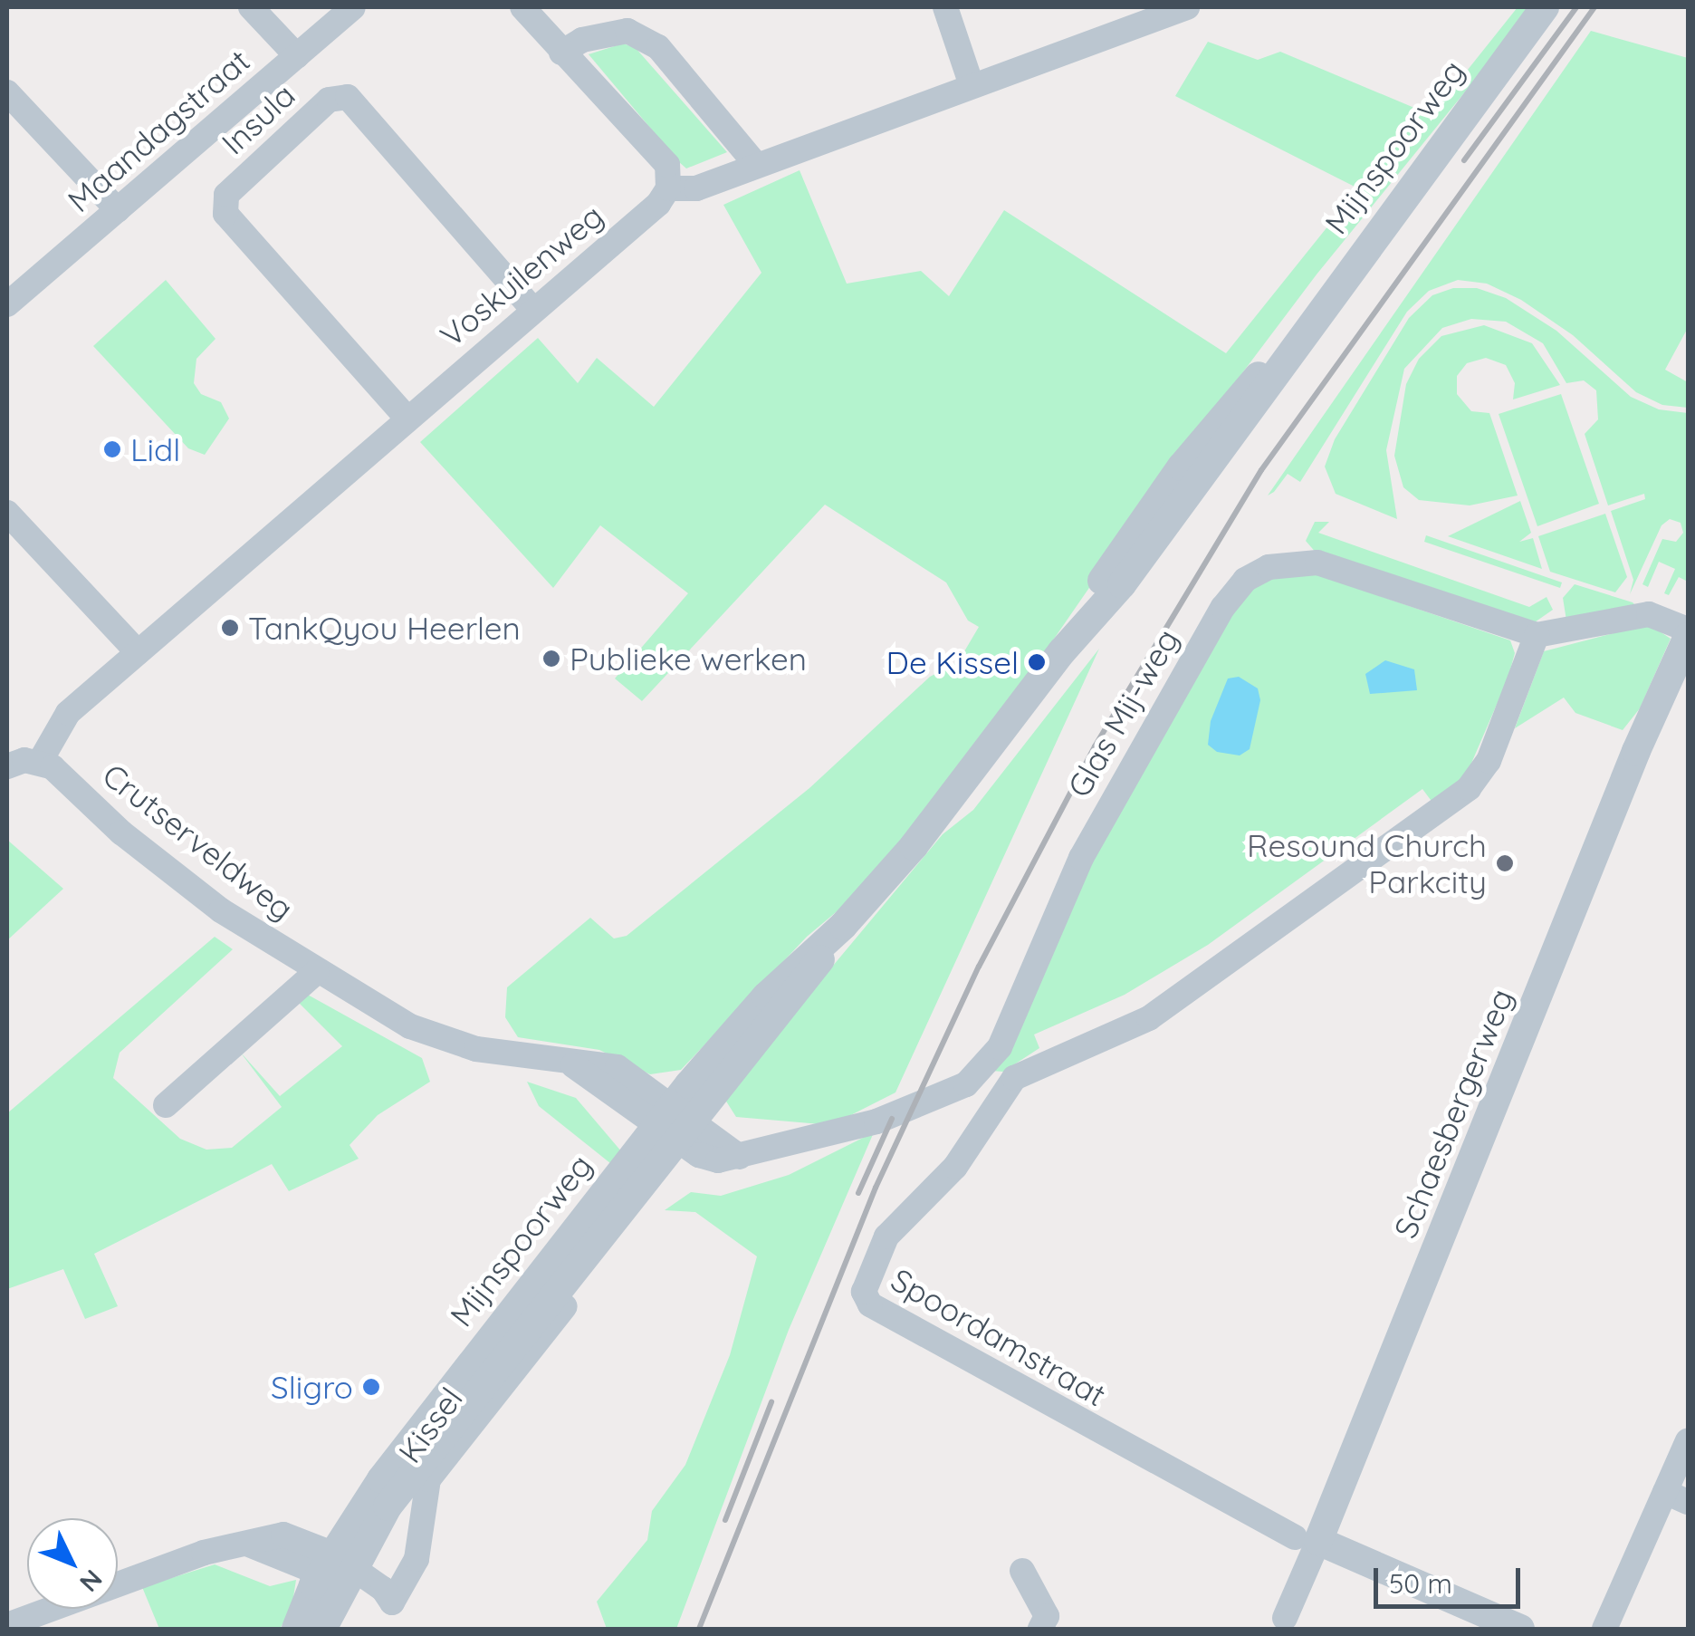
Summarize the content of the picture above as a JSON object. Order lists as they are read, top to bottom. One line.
{"streets":{"street":["Insula","Maandagstraat","Mijnspoorweg","Voskuilenweg","Glas Mij-weg","Crutserveldweg","Schaesbergerweg","Spoordamstraat","Kissel"]},"crossings":[["Insula","Voskuilenweg"],["Mijnspoorweg","Glas Mij-weg"],["Mijnspoorweg","Crutserveldweg"],["Mijnspoorweg","Kissel"],["Voskuilenweg","Crutserveldweg"],["Glas Mij-weg","Crutserveldweg"],["Glas Mij-weg","Schaesbergerweg"],["Glas Mij-weg","Spoordamstraat"],["Schaesbergerweg","Spoordamstraat"]],"places":["Lidl","TankQyou Heerlen","Publieke werken","De Kissel","Resound Church Parkcity","Sligro"],"scale_bar":"50 m","north":"bottom right"}
